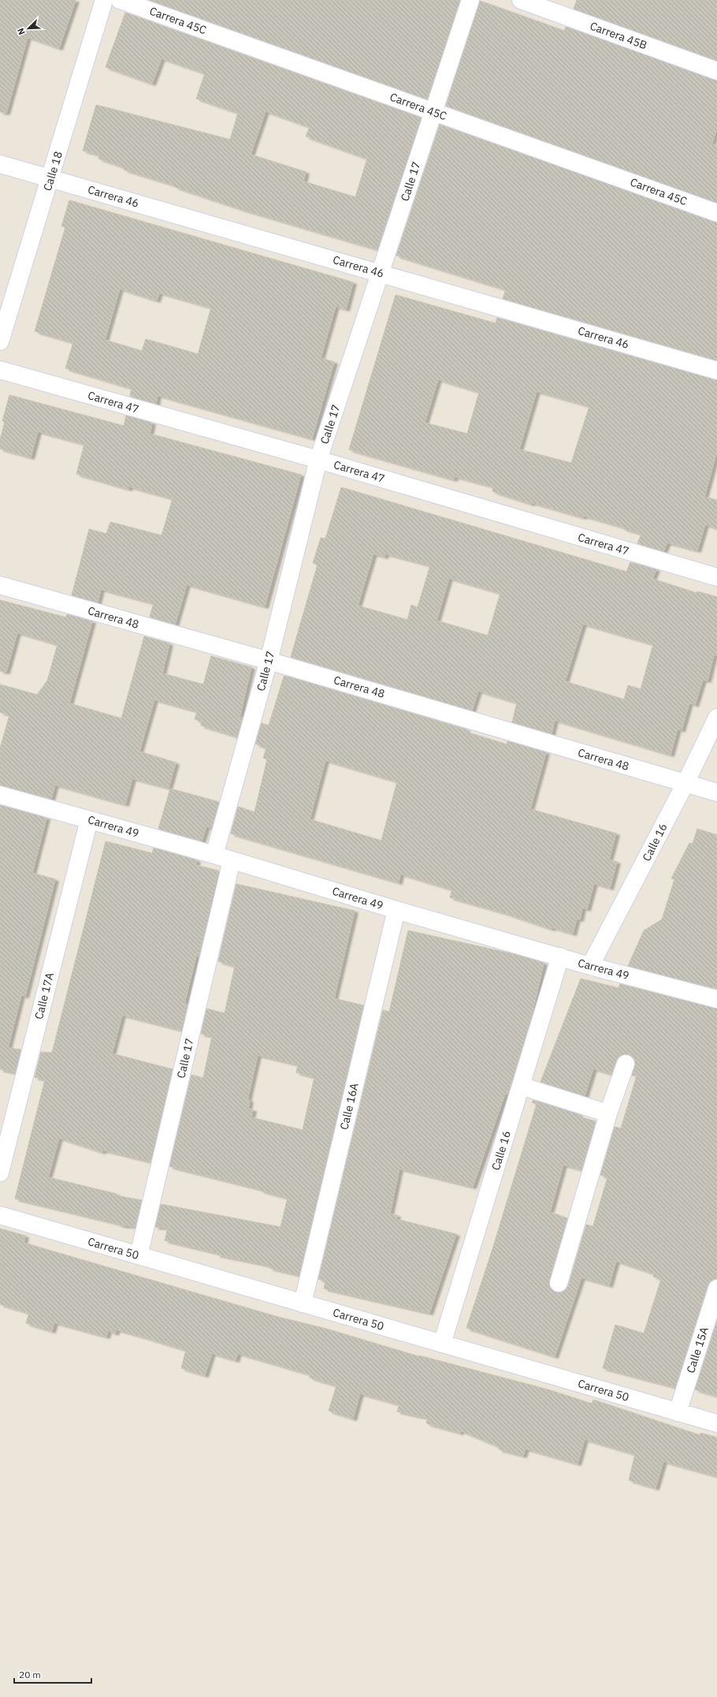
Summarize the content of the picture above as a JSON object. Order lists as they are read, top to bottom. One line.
{"streets":{"street":["Carrera 45C","Carrera 45B","Calle 18","Calle 17","Carrera 46","Carrera 47","Carrera 48","Carrera 49","Calle 16","Calle 17A","Calle 16A","Carrera 50","Calle 15A"]},"crossings":[["Carrera 45C","Calle 17"],["Calle 18","Carrera 46"],["Calle 17","Carrera 46"],["Calle 17","Carrera 47"],["Calle 17","Carrera 48"],["Calle 17","Carrera 49"],["Calle 17","Carrera 50"],["Carrera 48","Calle 16"],["Carrera 49","Calle 16"],["Carrera 49","Calle 17A"],["Carrera 49","Calle 16A"],["Calle 16","Carrera 50"],["Calle 16A","Carrera 50"],["Carrera 50","Calle 15A"]],"scale_bar":"20 m","north":"bottom left"}
